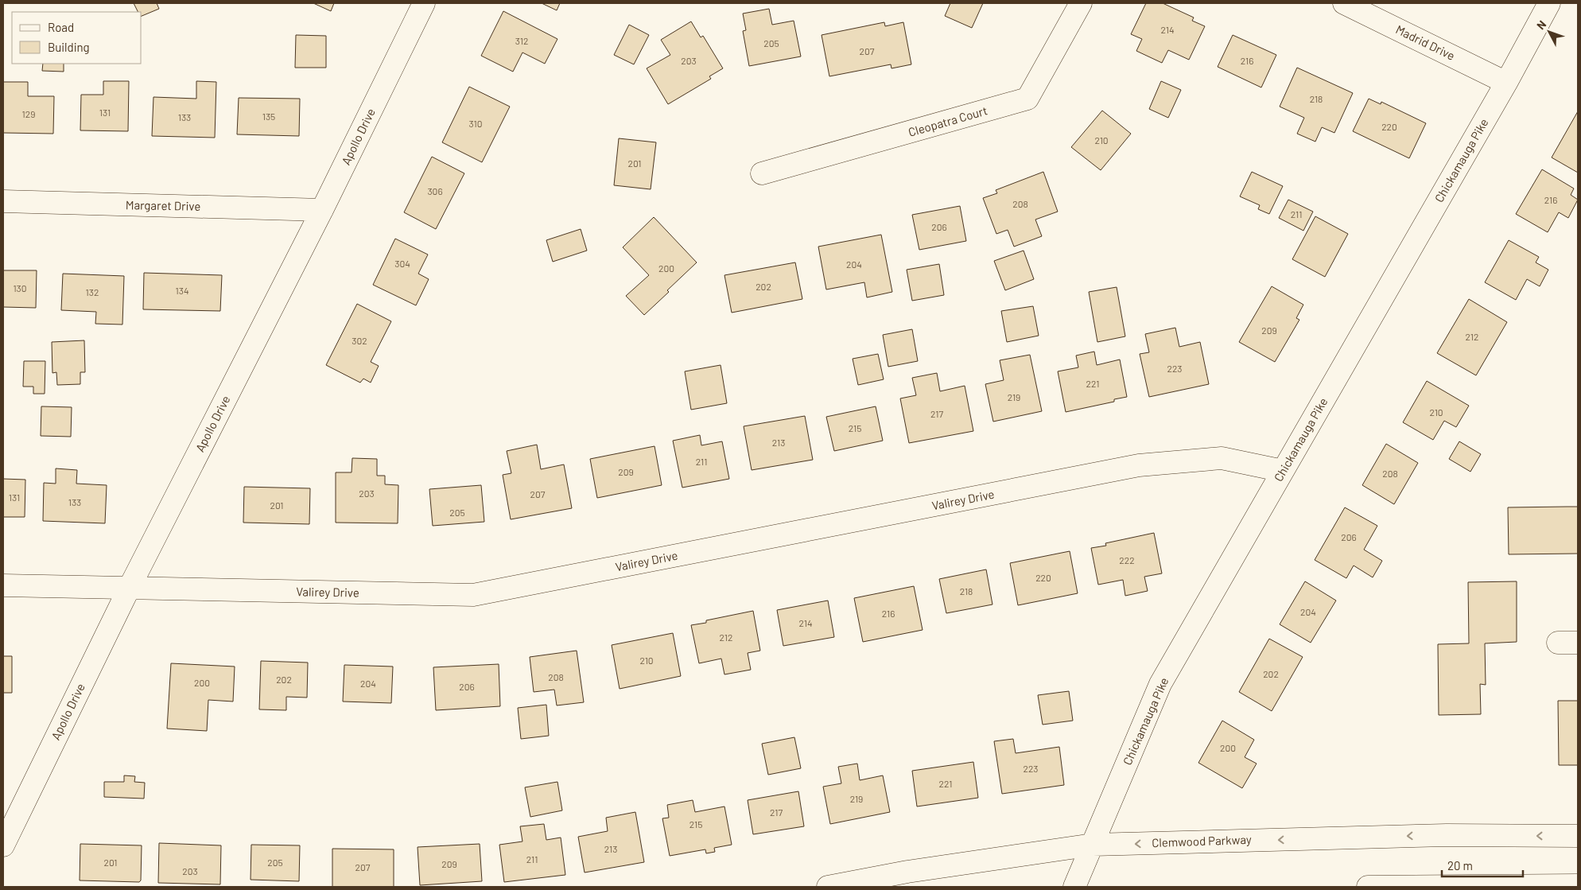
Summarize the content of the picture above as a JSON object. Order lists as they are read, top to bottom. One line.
{"streets":{"street":["Madrid Drive","Cleopatra Court","Apollo Drive","Chickamauga Pike","Margaret Drive","Valirey Drive","Clemwood Parkway"]},"crossings":[["Madrid Drive","Chickamauga Pike"],["Apollo Drive","Margaret Drive"],["Apollo Drive","Valirey Drive"],["Chickamauga Pike","Valirey Drive"],["Chickamauga Pike","Clemwood Parkway"]],"house_numbers":["214","312","205","207","203","216","218","131","129","135","133","310","220","210","201","306","216","208","211","206","304","204","200","202","130","134","132","209","212","302","223","221","219","210","217","215","213","211","209","208","203","207","131","133","201","205","206","222","220","218","204","216","214","212","210","202","208","202","200","204","206","200","223","221","219","217","215","213","211","201","205","209","207","203"],"legend":["Road","Building"],"scale_bar":"20 m","north":"top left"}
